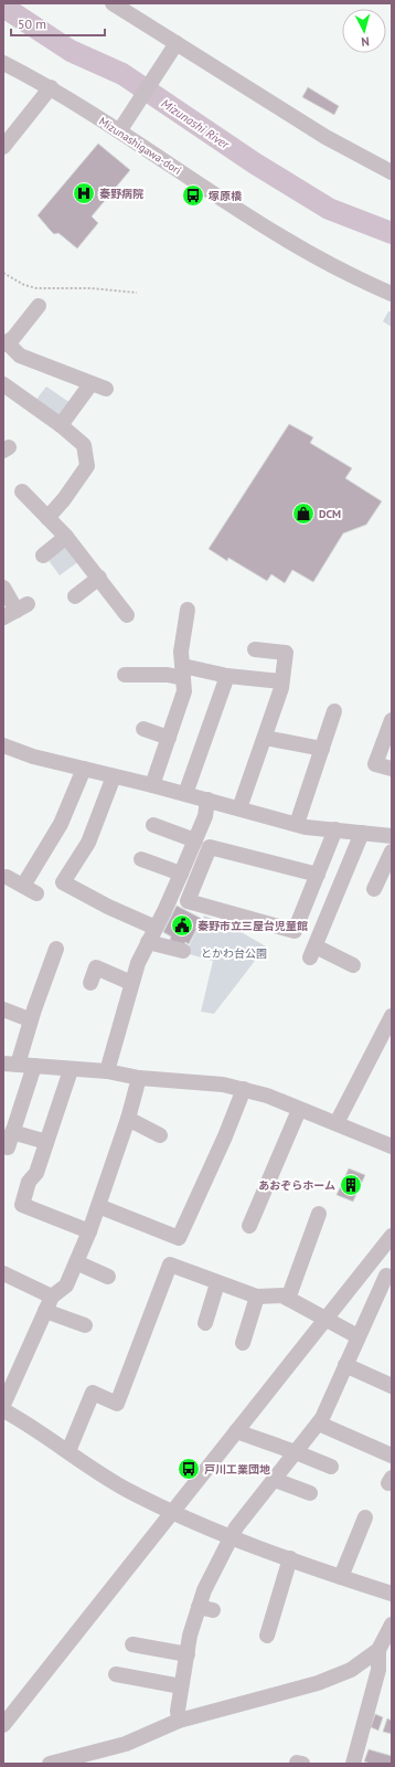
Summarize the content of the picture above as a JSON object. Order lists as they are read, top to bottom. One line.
{"streets":{"street":["Mizunashigawa-dori"]},"water":["Mizunashi River"],"parks":["とかわ台公園"],"places":{"hospital":["秦野病院"],"bus stop":["塚原橋","戸川工業団地"],"shop":["DCM"],"public building":["秦野市立三屋台児童館"],"building":["あおぞらホーム"]},"scale_bar":"50 m","north":"bottom"}
